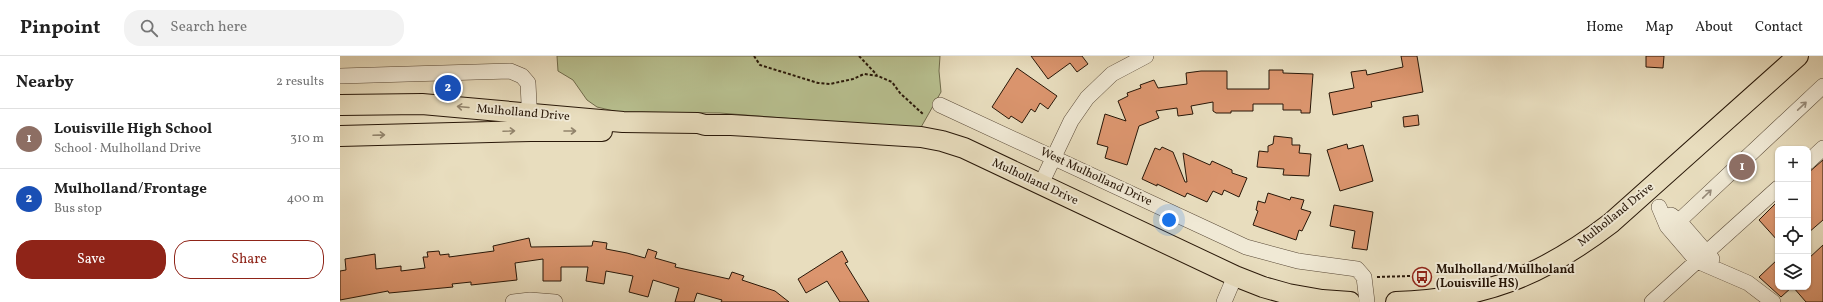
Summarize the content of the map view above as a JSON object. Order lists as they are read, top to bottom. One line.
{"streets":{"main road":["Mulholland Drive"],"street":["West Mulholland Drive"]},"places":{"bus stop":["Mulholland/Mullholand (Louisville HS)"]},"page":{"header":"Pinpoint","search":"Search here","nav":["Home","Map","About","Contact"],"heading":["Nearby","2 results"],"pins":["2","1"],"list":[{"mark":"1","name":"Louisville High School","note":"School · Mulholland Drive","value":"310 m"},{"mark":"2","name":"Mulholland/Frontage","note":"Bus stop","value":"400 m"}],"map_buttons":["+","−"],"buttons":["Save","Share"]}}
